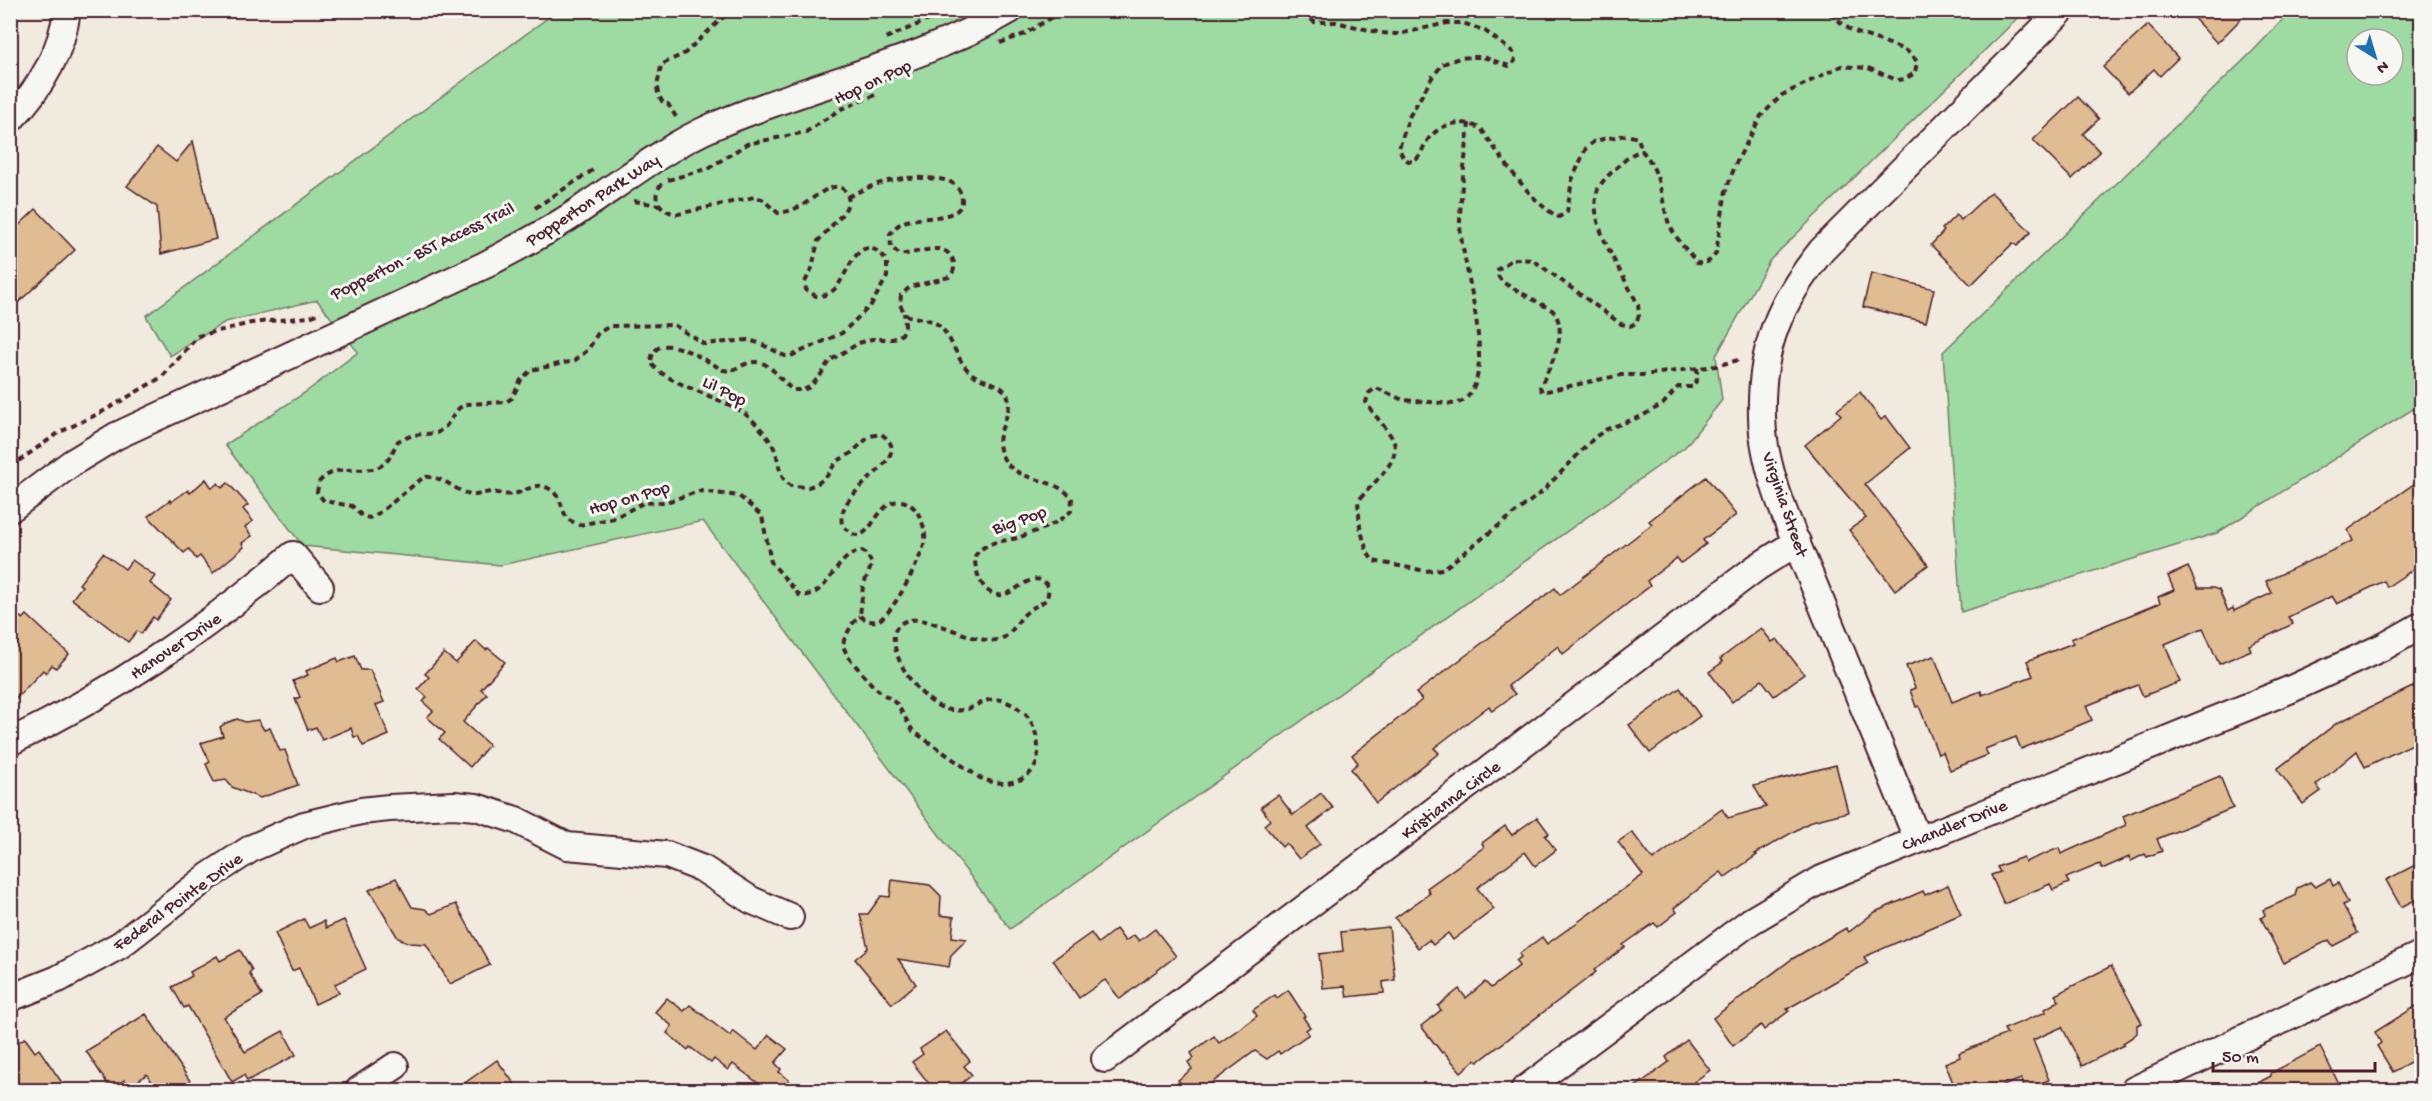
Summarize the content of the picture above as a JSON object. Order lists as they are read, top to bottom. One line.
{"streets":{"street":["Popperton Park Way","Virginia Street","Hanover Drive","Kristianna Circle","Chandler Drive","Federal Pointe Drive"],"path":["Hop on Pop","Popperton - BST Access Trail","Lil Pop","Big Pop"]},"crossings":[["Hop on Pop","Lil Pop"],["Hop on Pop","Big Pop"],["Lil Pop","Big Pop"],["Virginia Street","Kristianna Circle"],["Virginia Street","Chandler Drive"]],"scale_bar":"50 m","north":"bottom right"}
